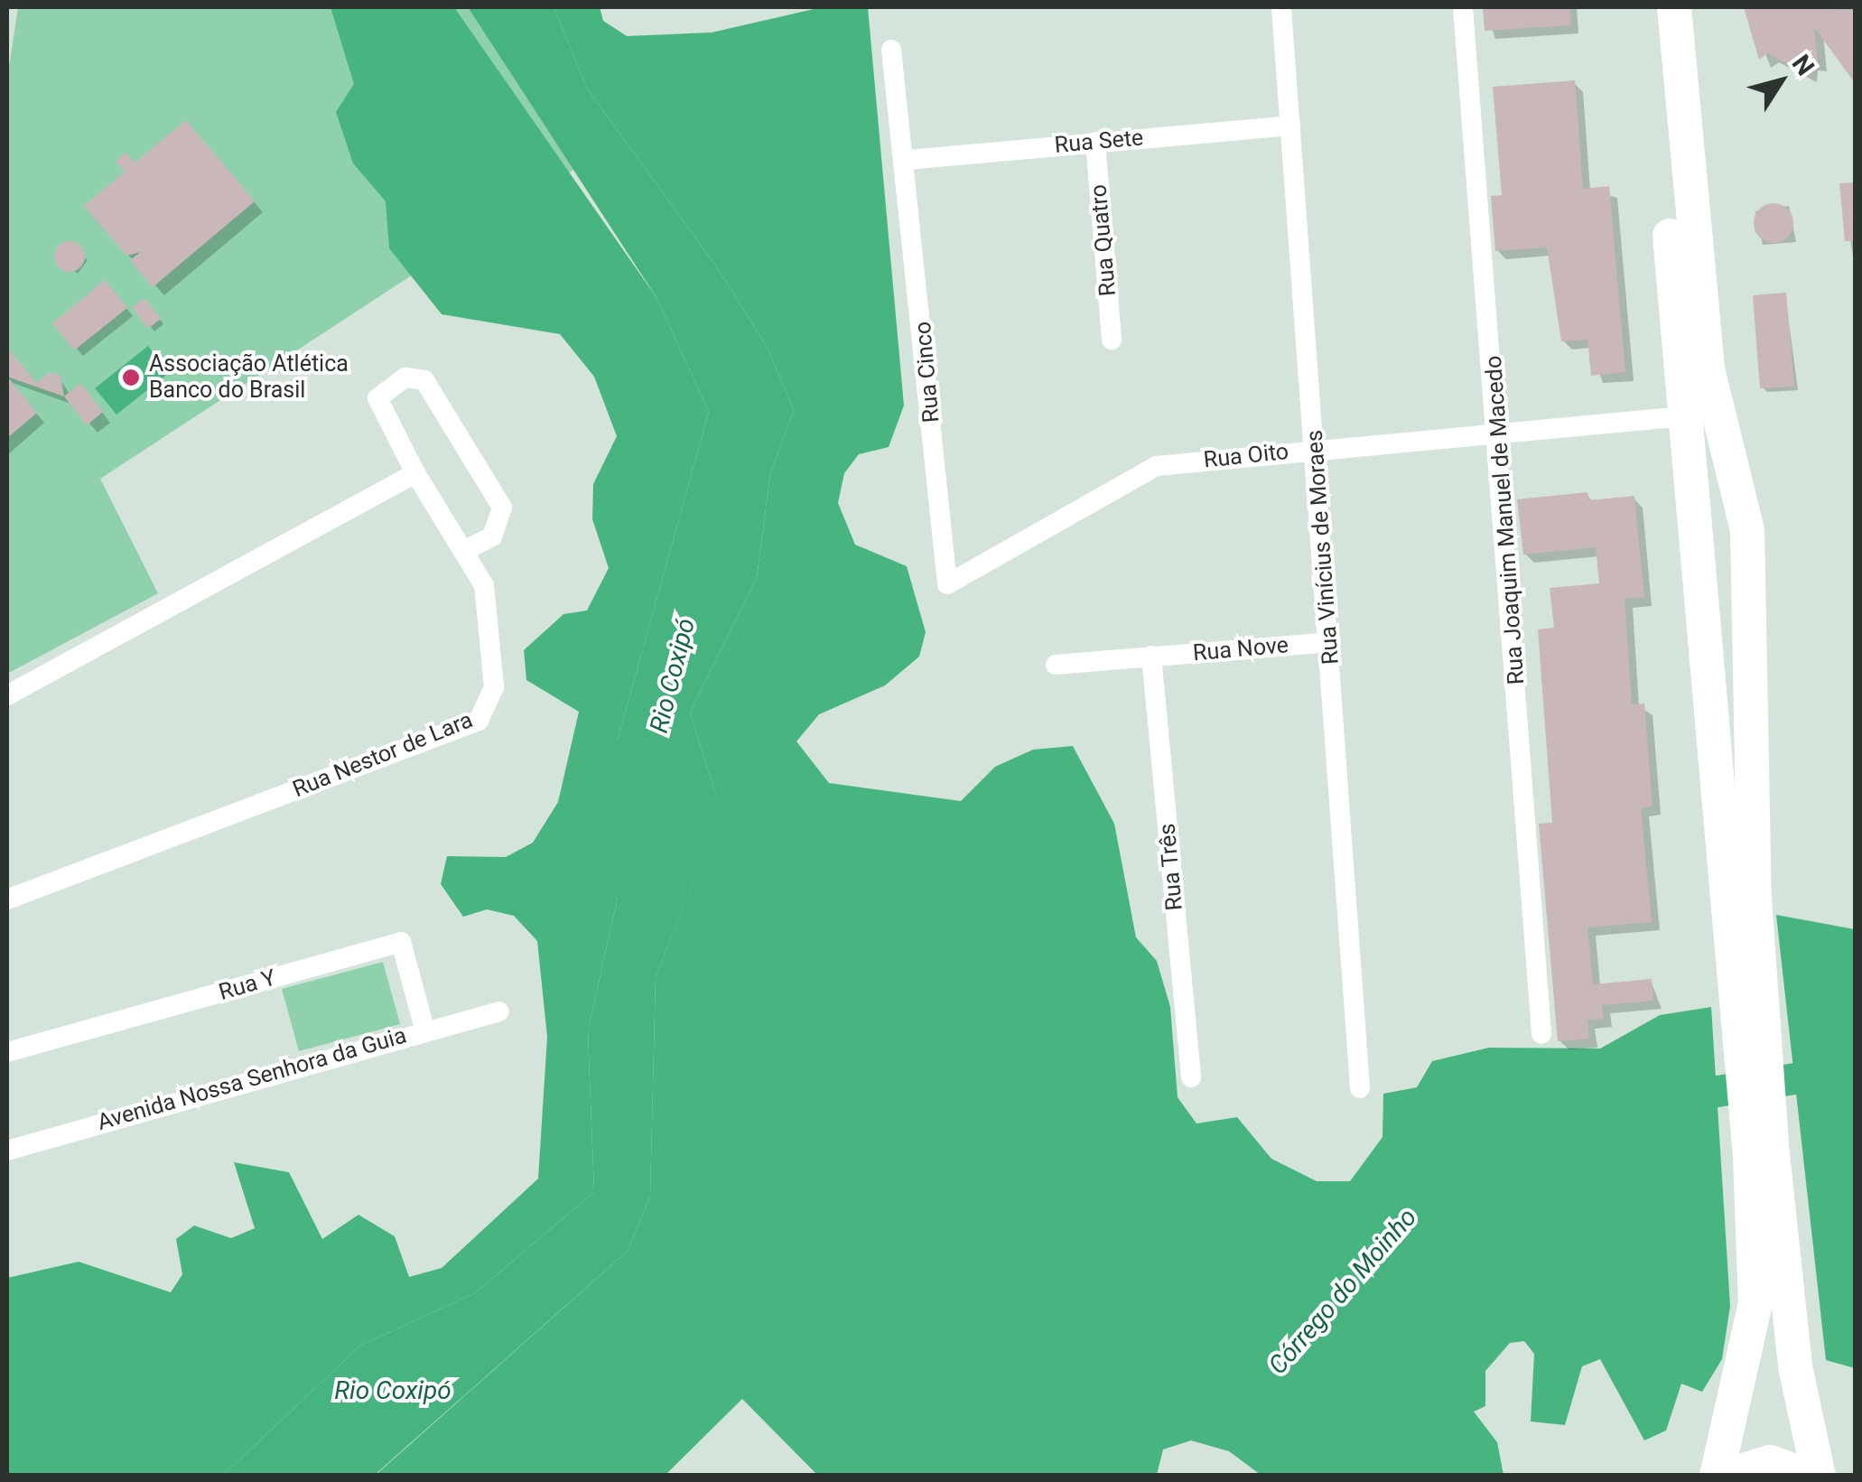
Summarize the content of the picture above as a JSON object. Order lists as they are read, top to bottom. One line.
{"streets":{"street":["Rua Sete","Rua Quatro","Rua Cinco","Rua Oito","Rua Joaquim Manuel de Macedo","Rua Vinícius de Moraes","Rua Nove","Rua Nestor de Lara","Rua Três","Rua Y","Avenida Nossa Senhora da Guia"]},"crossings":[["Rua Sete","Rua Quatro"],["Rua Sete","Rua Cinco"],["Rua Sete","Rua Vinícius de Moraes"],["Rua Cinco","Rua Oito"],["Rua Oito","Rua Joaquim Manuel de Macedo"],["Rua Oito","Rua Vinícius de Moraes"],["Rua Vinícius de Moraes","Rua Nove"],["Rua Nove","Rua Três"],["Rua Y","Avenida Nossa Senhora da Guia"]],"water":["Rio Coxipó","Córrego do Moinho"],"places":["Associação Atlética Banco do Brasil"],"north":"top right"}
